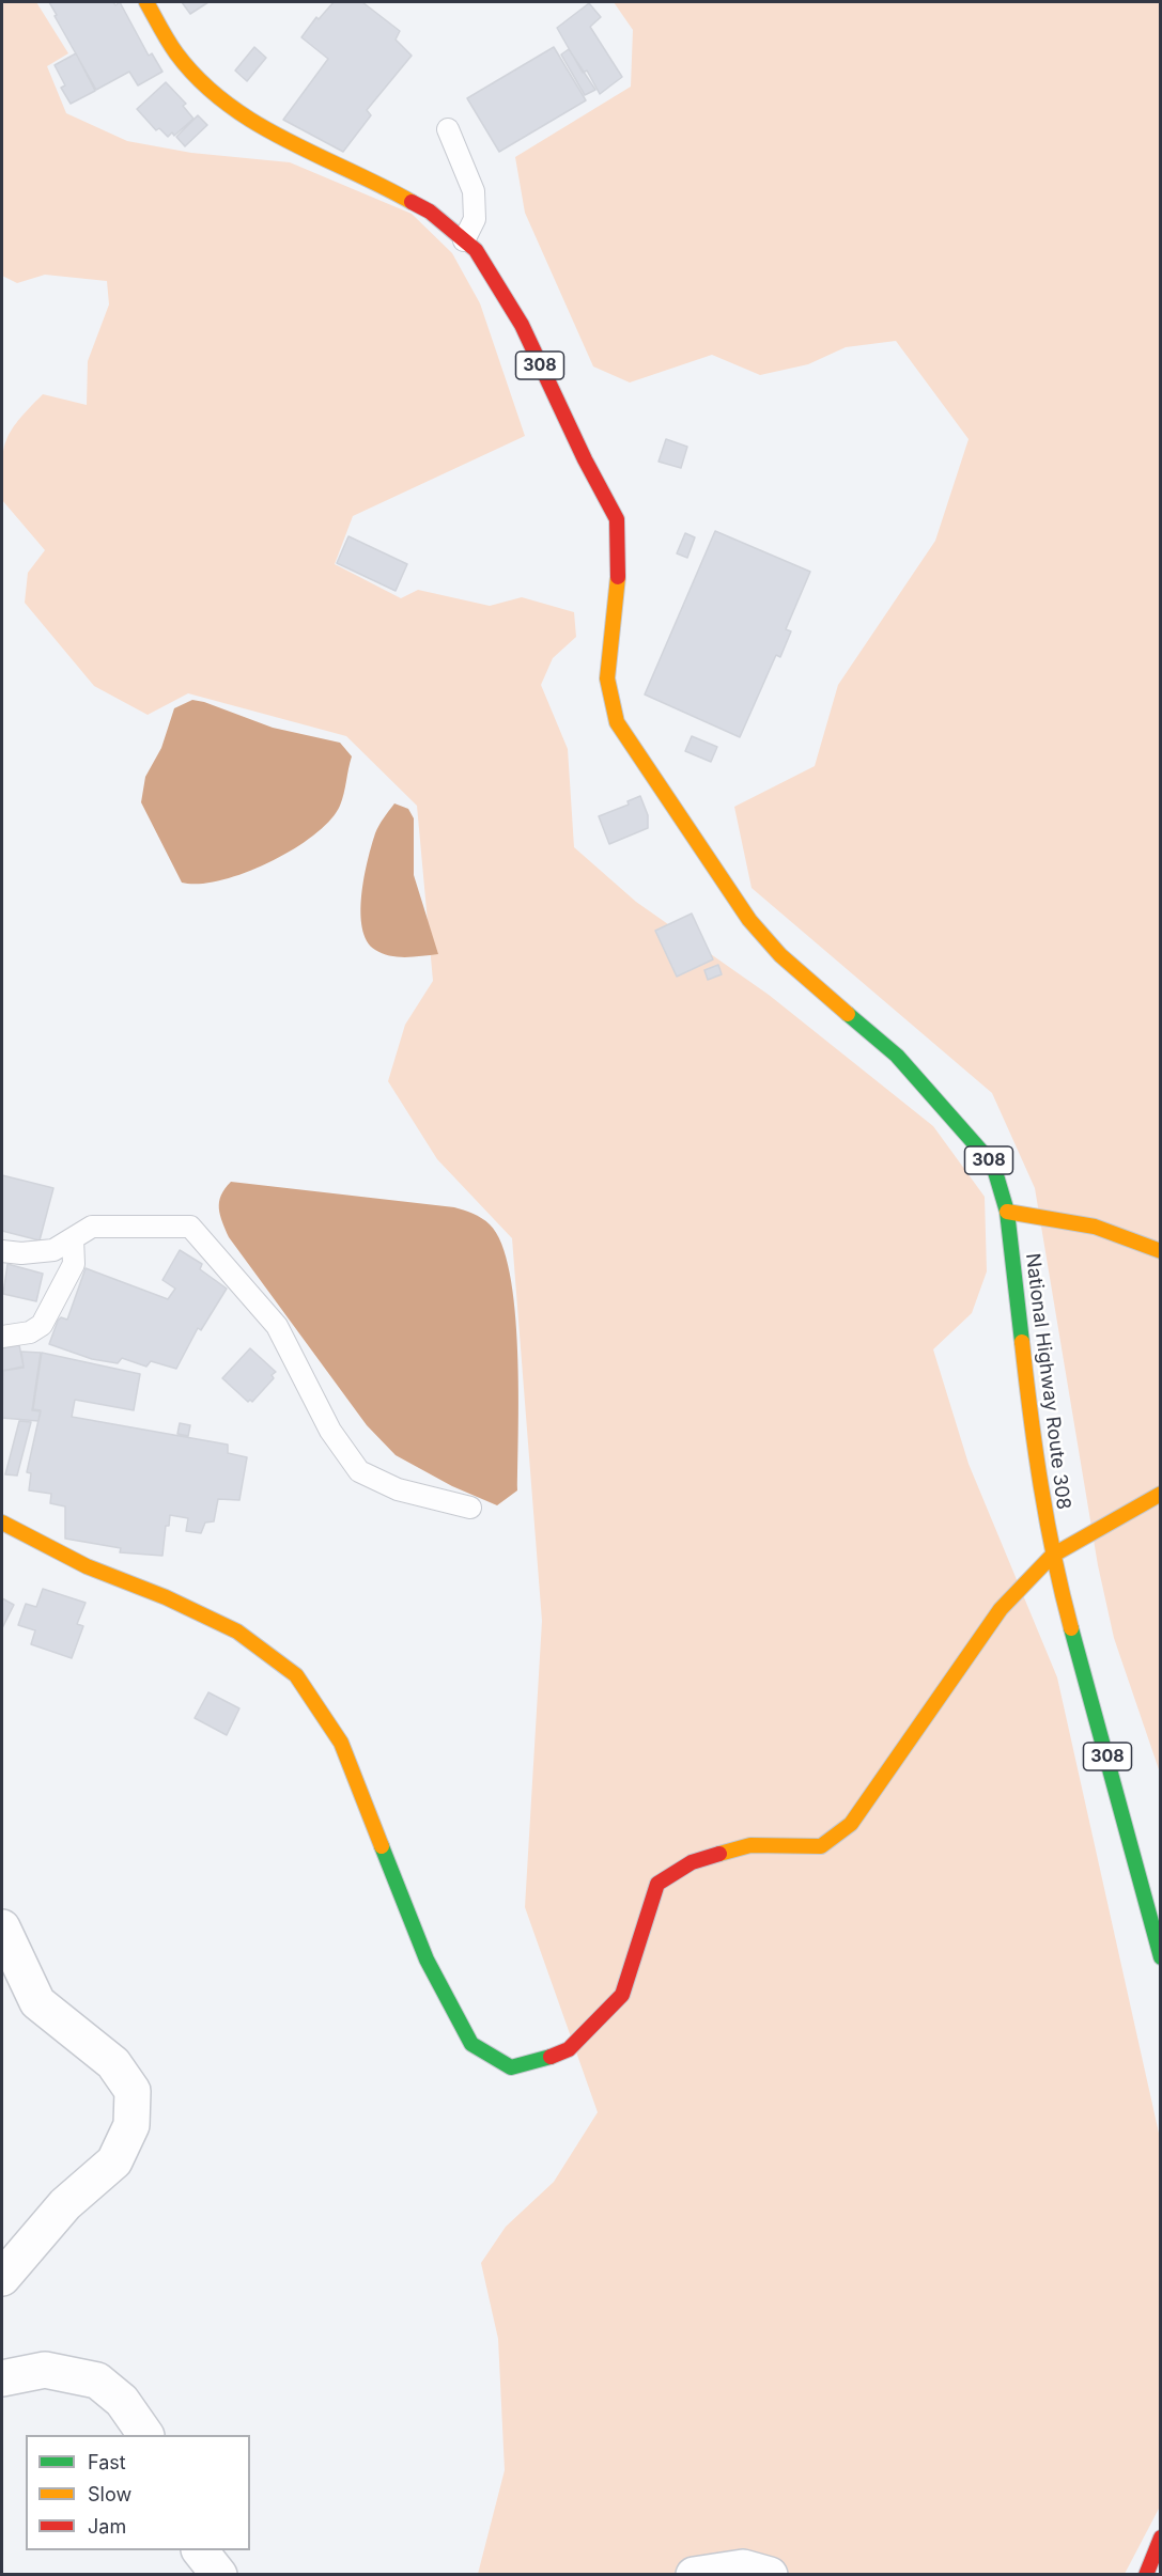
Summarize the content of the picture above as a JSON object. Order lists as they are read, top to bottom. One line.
{"streets":{"main road":["308","National Highway Route 308"]},"legend":["Fast","Slow","Jam"]}
